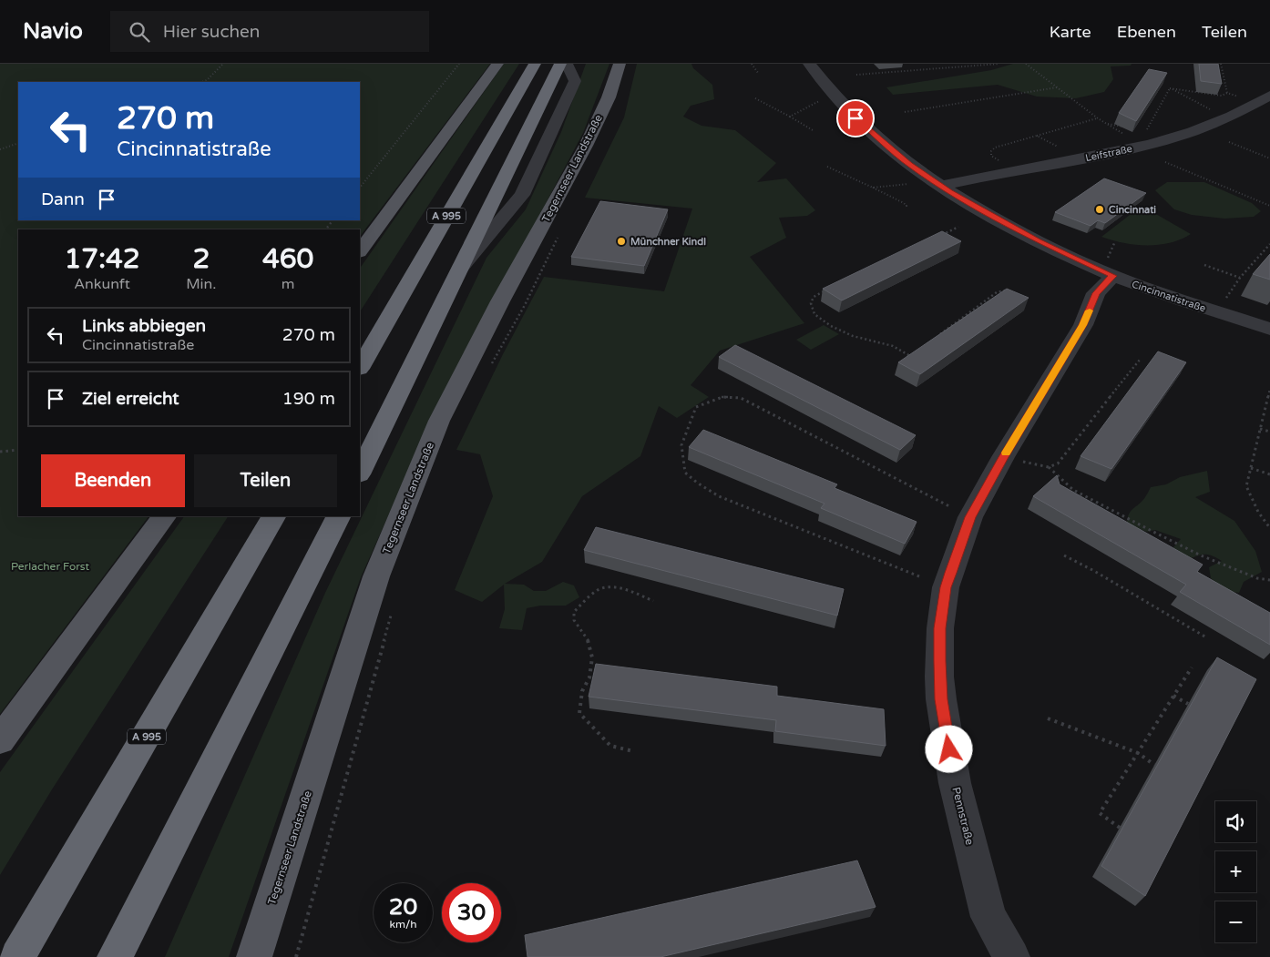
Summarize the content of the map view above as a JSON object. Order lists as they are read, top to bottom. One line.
{"streets":{"highway":["A 995"],"main road":["Tegernseer Landstraße"],"street":["Leifstraße","Cincinnatistraße","Pennstraße"]},"crossings":[["Leifstraße","Cincinnatistraße"],["Cincinnatistraße","Pennstraße"]],"parks":["Perlacher Forst"],"places":["Cincinnati","Münchner Kindl"],"page":{"header":"Navio","search":"Hier suchen","nav":["Karte","Ebenen","Teilen"],"turn":["270 m","Cincinnatistraße"],"then":"Dann","eta":["17:42","Ankunft","2","Min.","460","m"],"list":[{"name":"Links abbiegen","note":"Cincinnatistraße","value":"270 m"},{"name":"Ziel erreicht","value":"190 m"}],"buttons":["Beenden","Teilen"],"map_buttons":["+","−"],"speed":"20 km/h","limit":"30"}}
